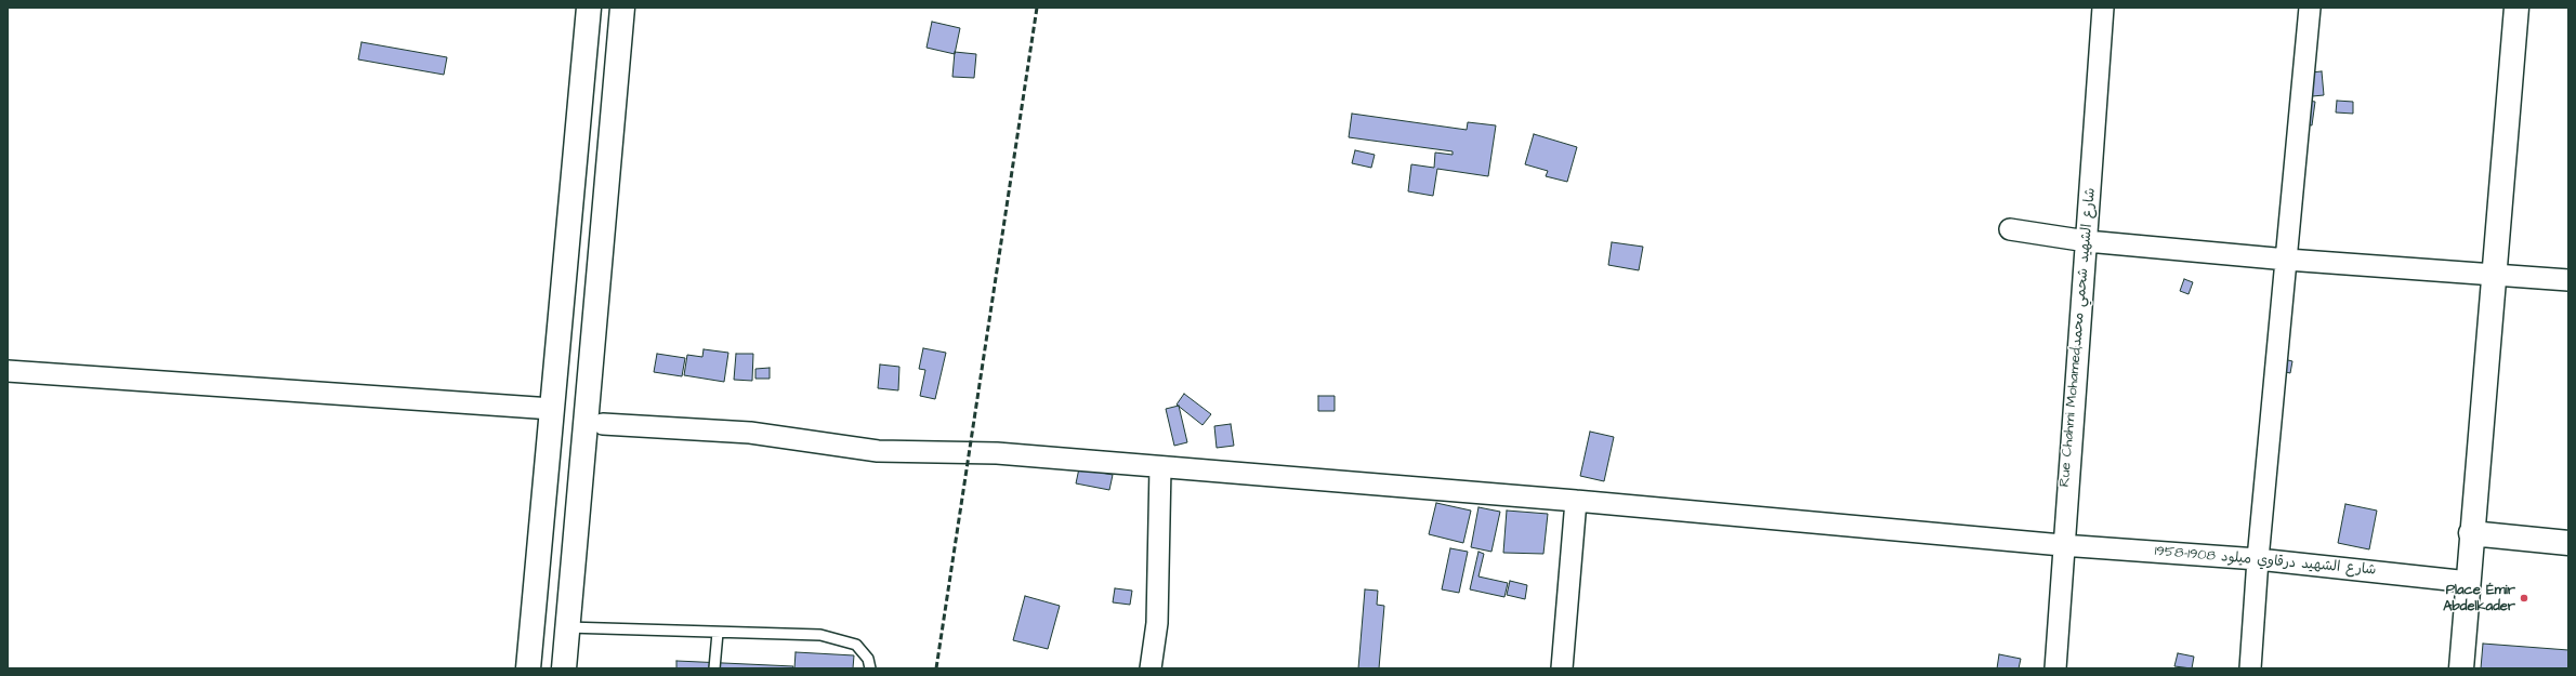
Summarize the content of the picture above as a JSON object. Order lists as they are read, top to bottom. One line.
{"streets":{"street":["Rue Chahmi Mohamed;شارع الشهيد شحمي محمد","شارع الشهيد درقاوي ميلود 1908-1958"]},"crossings":[["Rue Chahmi Mohamed;شارع الشهيد شحمي محمد","شارع الشهيد درقاوي ميلود 1908-1958"]],"places":["Place Émir Abdelkader"]}
